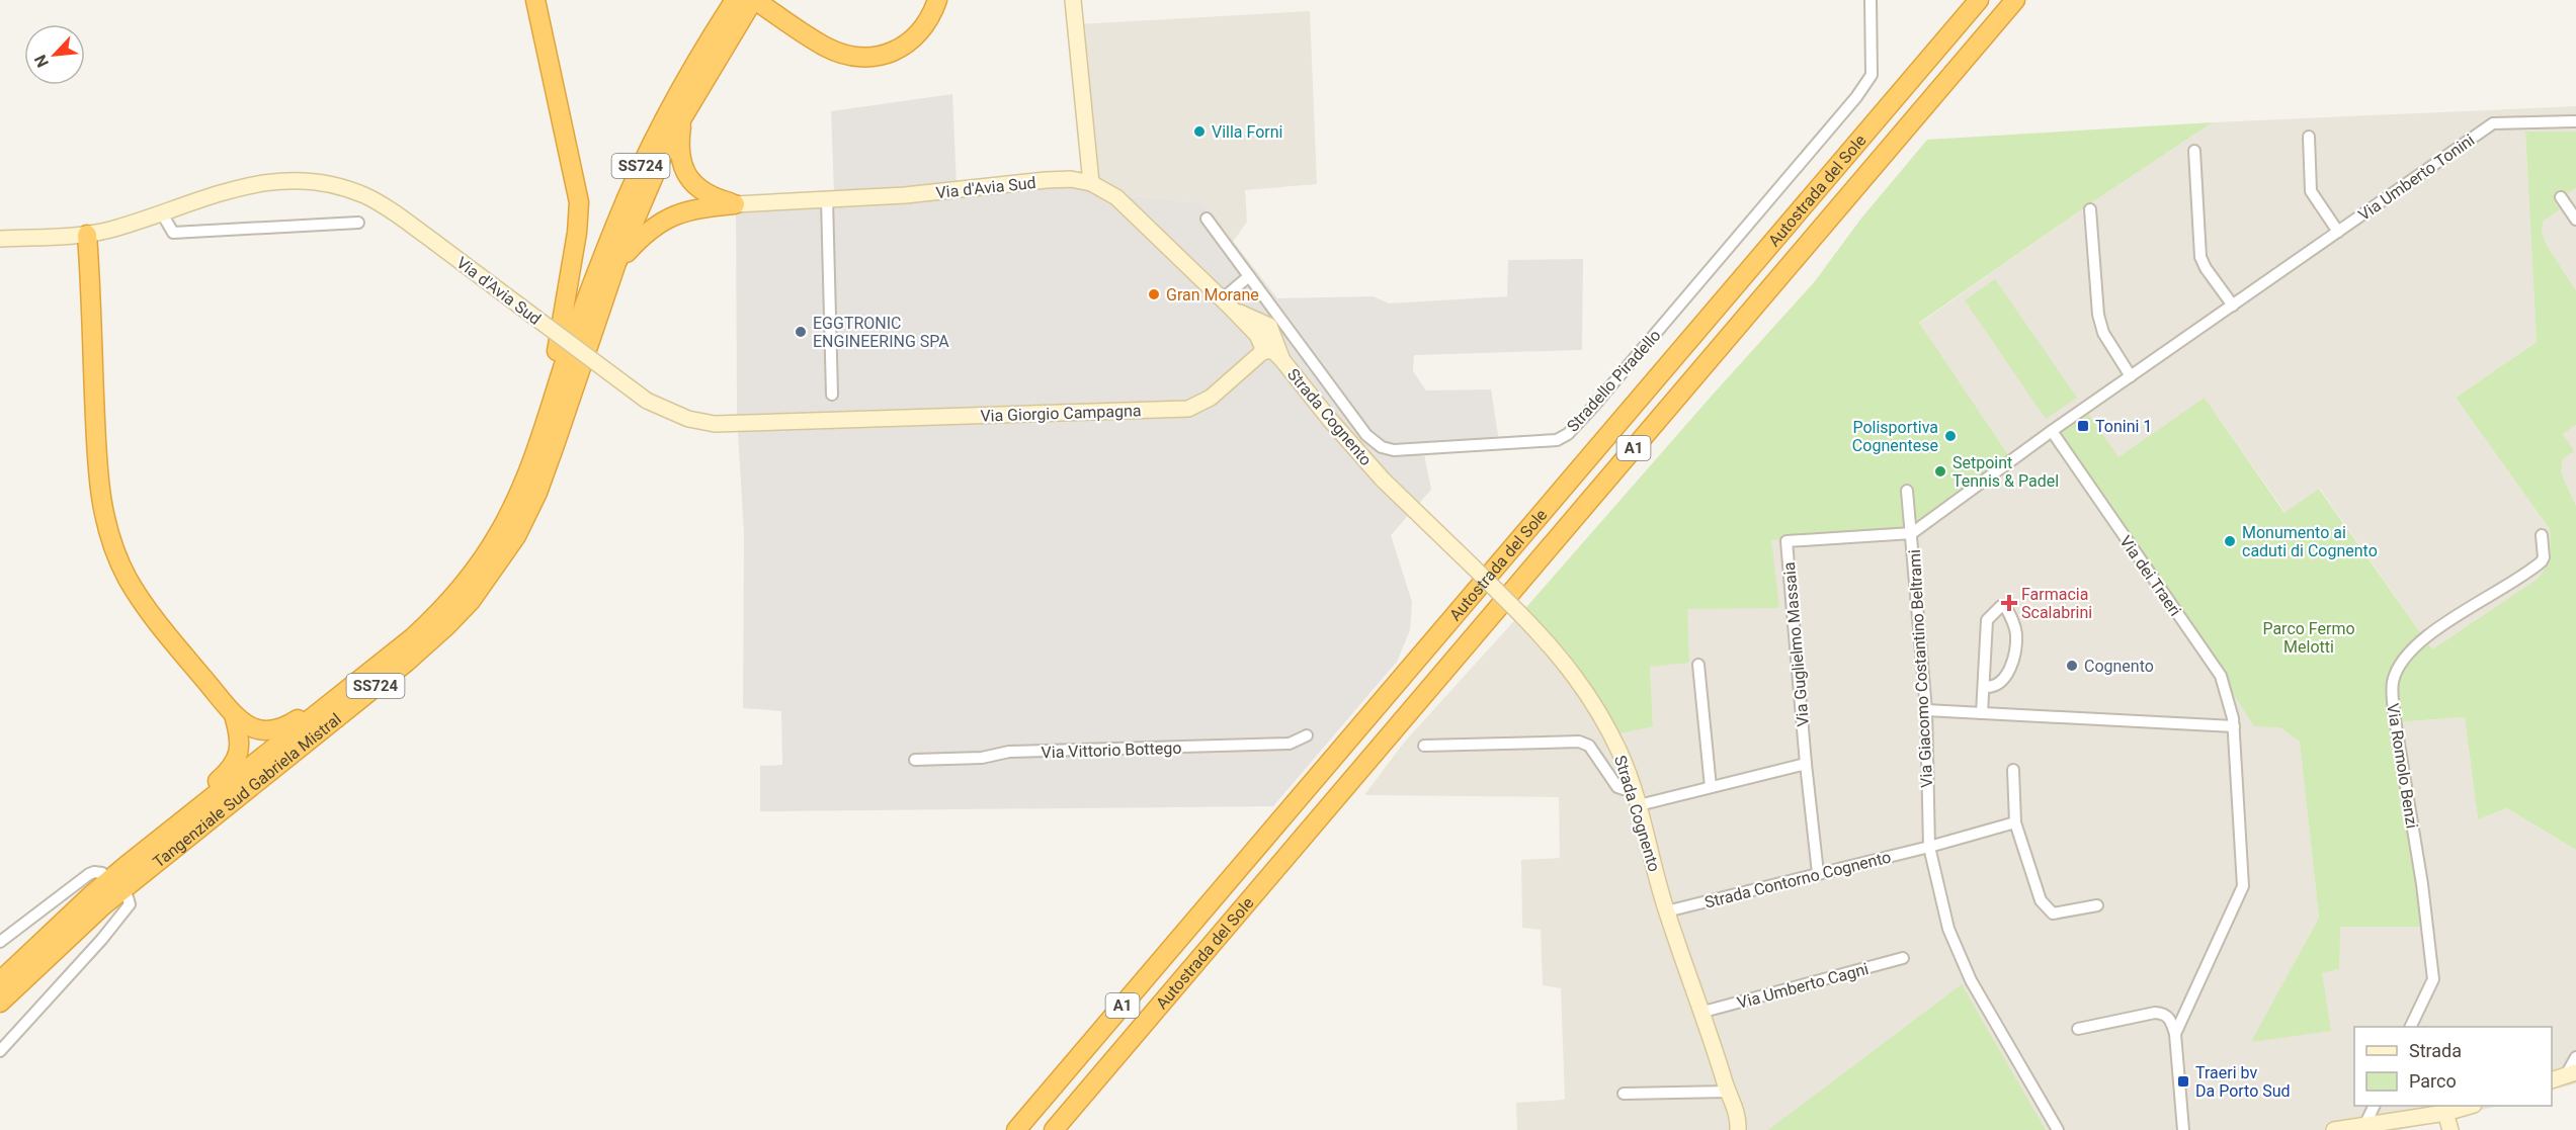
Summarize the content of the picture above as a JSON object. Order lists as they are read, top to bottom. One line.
{"streets":{"highway":["SS724","Autostrada del Sole","A1","Tangenziale Sud Gabriela Mistral"],"street":["Via Umberto Tonini","Via d'Avia Sud","Stradello Piradello","Via Giorgio Campagna","Strada Cognento","Via dei Traeri","Via Guglielmo Massaia","Via Giacomo Costantino Beltrami","Via Vittorio Bottego","Via Romolo Benzi","Strada Contorno Cognento","Via Umberto Cagni"]},"crossings":[["SS724","Tangenziale Sud Gabriela Mistral"],["Via Umberto Tonini","Via dei Traeri"],["Via Umberto Tonini","Via Guglielmo Massaia"],["Via Umberto Tonini","Via Giacomo Costantino Beltrami"],["Via d'Avia Sud","Via Giorgio Campagna"],["Via d'Avia Sud","Strada Cognento"],["Via Giorgio Campagna","Strada Cognento"],["Strada Cognento","Strada Contorno Cognento"],["Strada Cognento","Via Umberto Cagni"],["Via Guglielmo Massaia","Via Giacomo Costantino Beltrami"],["Via Guglielmo Massaia","Strada Contorno Cognento"],["Via Giacomo Costantino Beltrami","Strada Contorno Cognento"]],"parks":["Parco Fermo Melotti"],"places":{"other":["Villa Forni","Gran Morane","EGGTRONIC ENGINEERING SPA","Polisportiva Cognentese","Setpoint Tennis & Padel","Monumento ai caduti di Cognento","Cognento"],"transit":["Tonini 1","Traeri bv Da Porto Sud"],"health":["Farmacia Scalabrini"]},"legend":["Strada","Parco"],"north":"bottom left"}
